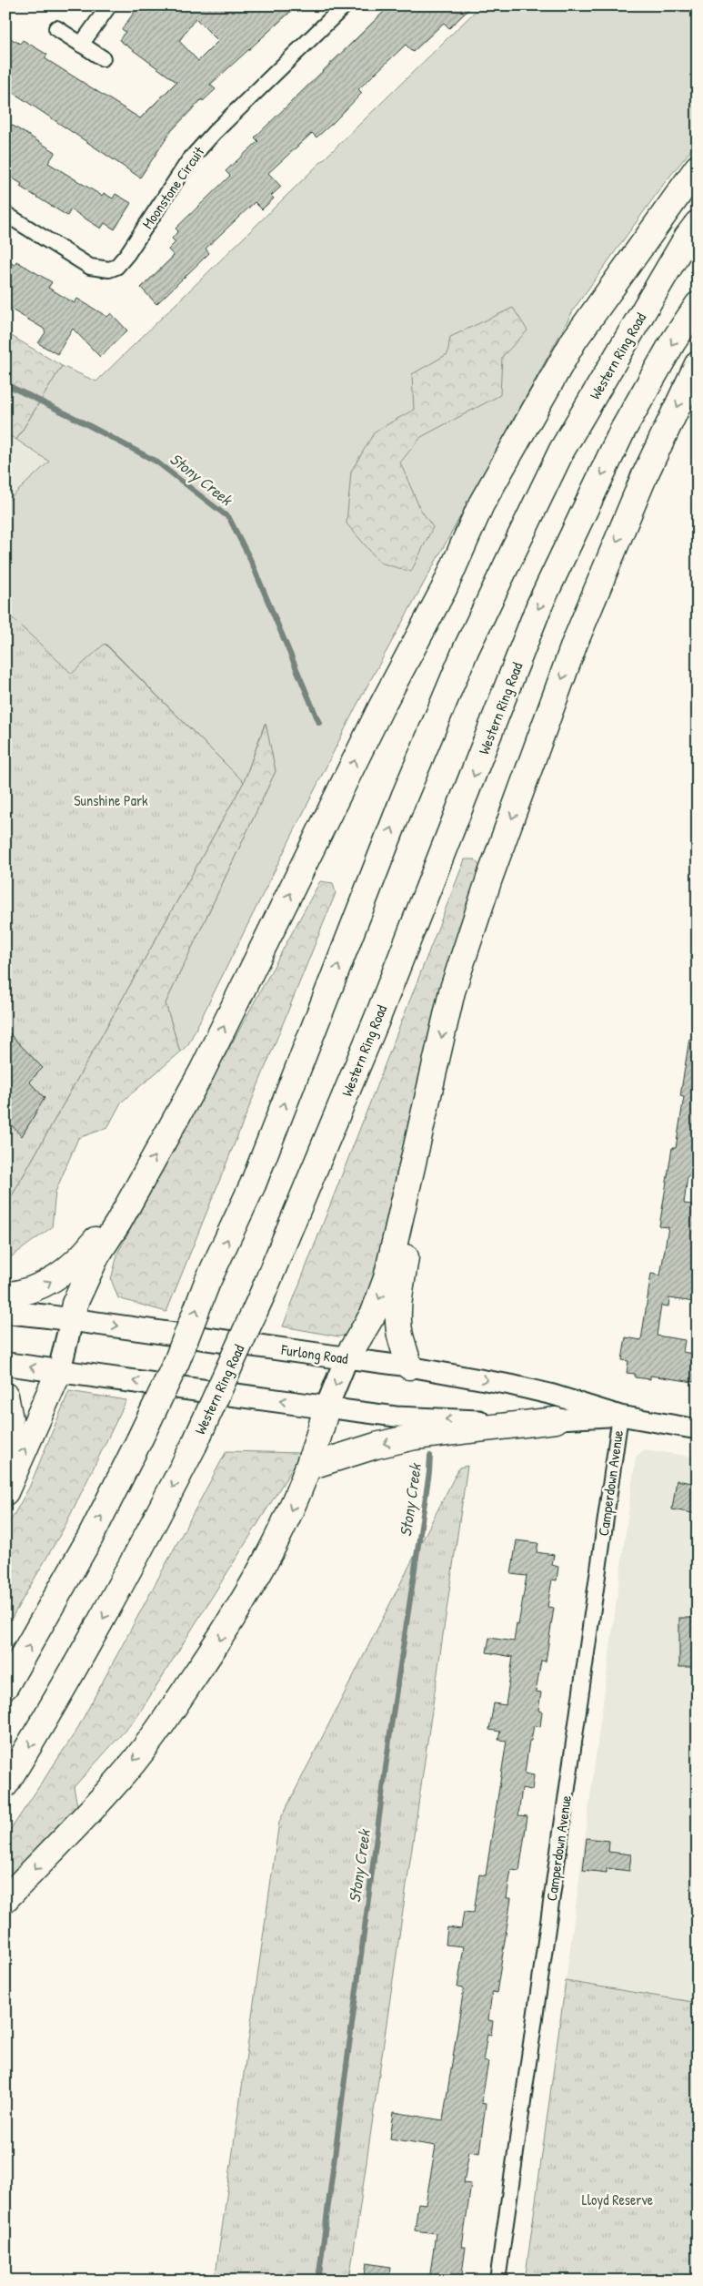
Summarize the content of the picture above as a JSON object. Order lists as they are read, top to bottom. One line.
{"streets":{"highway":["Western Ring Road"],"main road":["Furlong Road"],"street":["Moonstone Circuit","Camperdown Avenue"]},"crossings":[["Furlong Road","Camperdown Avenue"]],"water":["Stony Creek"],"parks":["Sunshine Park","Lloyd Reserve"]}
